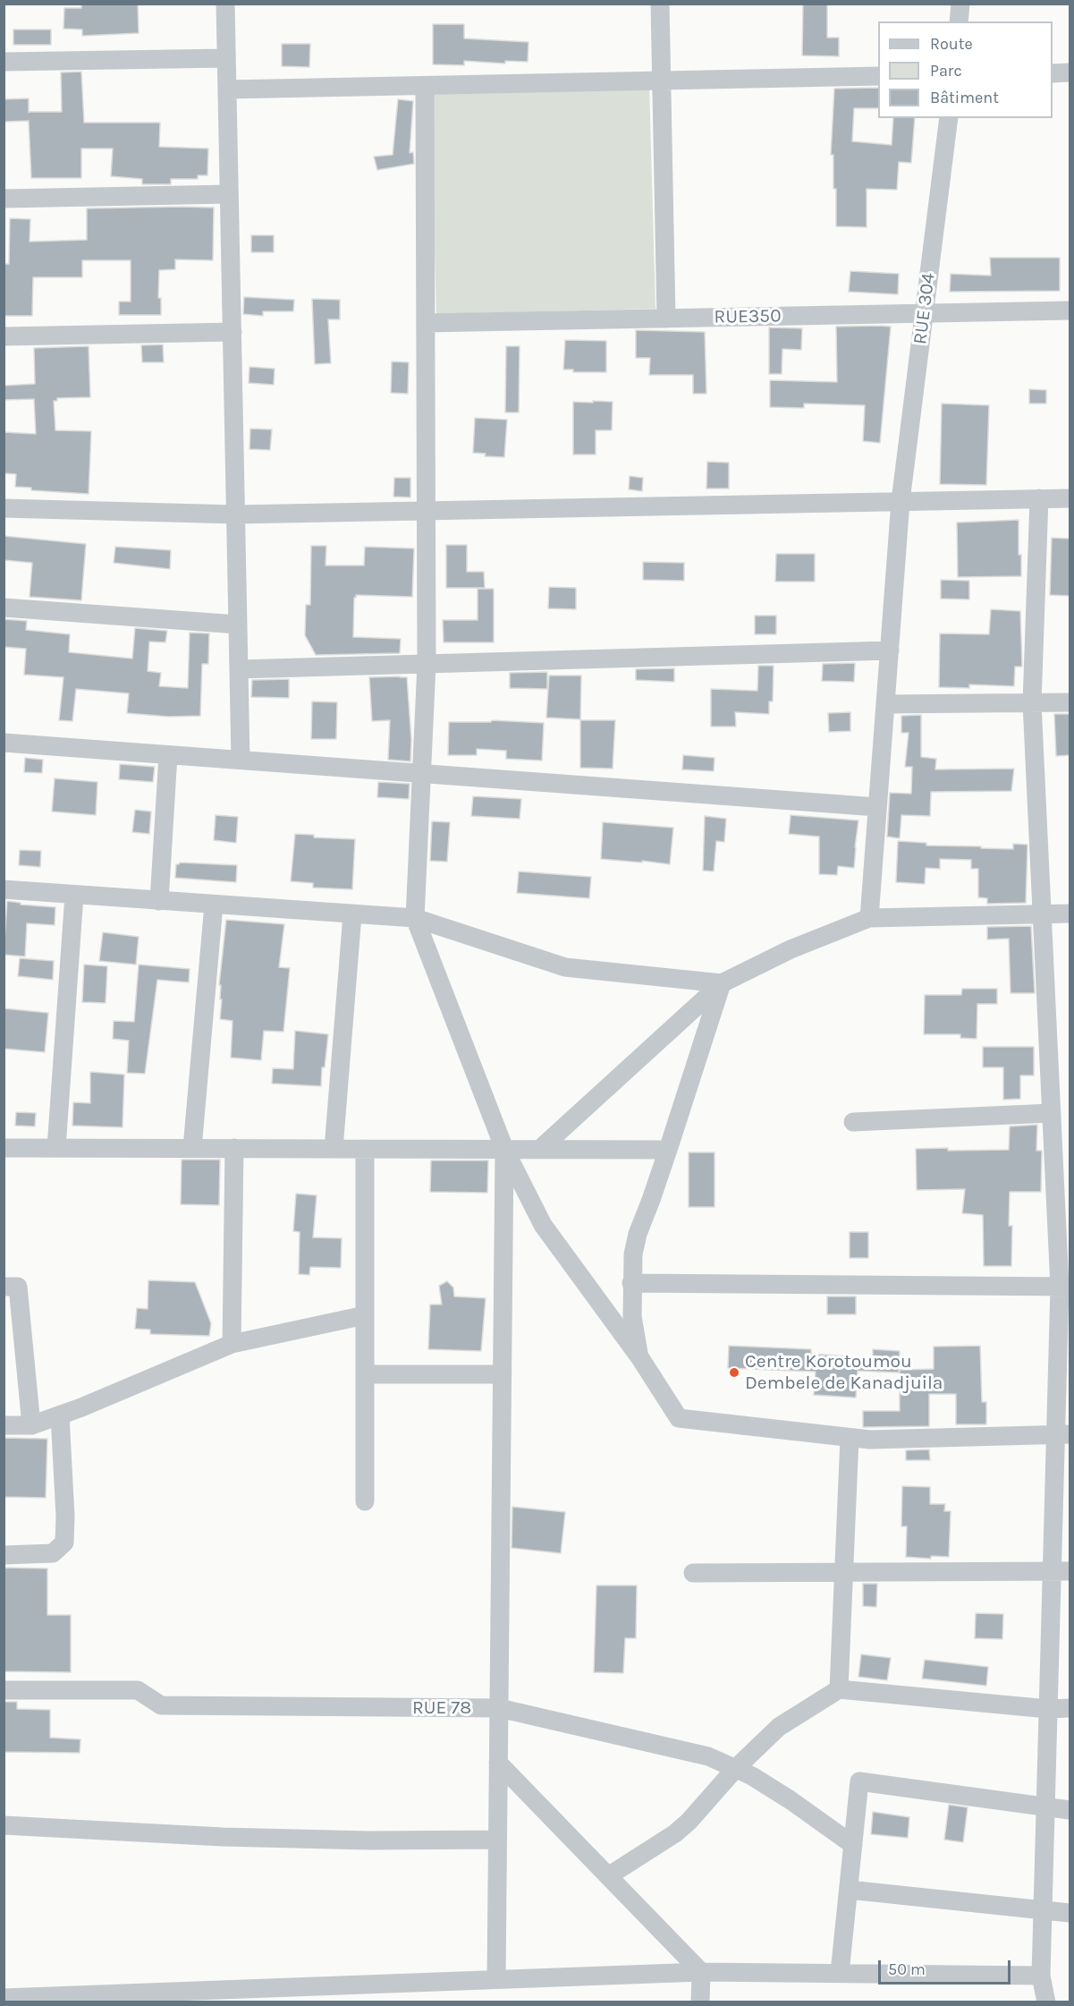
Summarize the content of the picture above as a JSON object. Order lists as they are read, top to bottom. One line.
{"streets":{"street":["RUE 304","RUE350","RUE 78"]},"crossings":[["RUE 304","RUE350"]],"places":["Centre Korotoumou Dembele de Kanadjuila"],"legend":["Route","Parc","Bâtiment"],"scale_bar":"50 m"}
